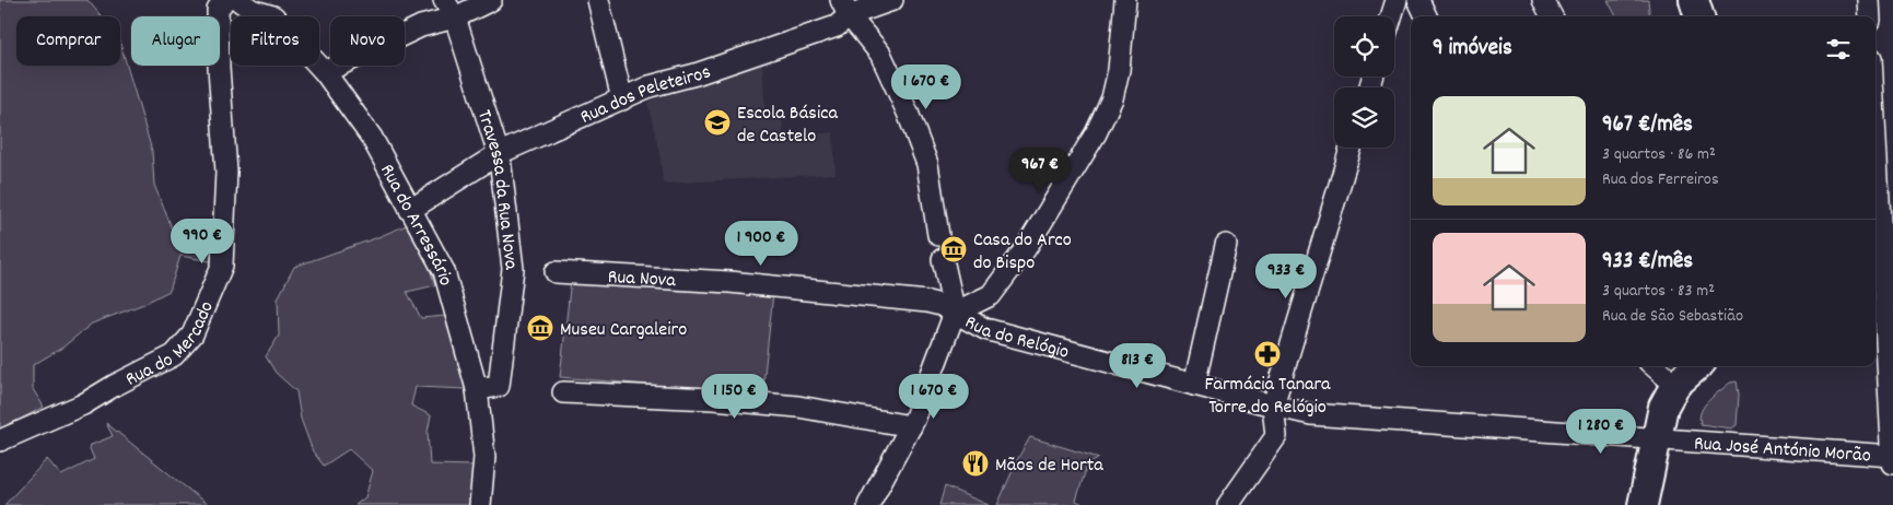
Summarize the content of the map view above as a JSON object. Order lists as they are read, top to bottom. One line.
{"streets":{"street":["Rua dos Peleteiros","Travessa da Rua Nova","Rua do Arressário","Rua Nova","Rua do Relógio","Rua do Mercado","Rua José António Morão"]},"crossings":[["Rua dos Peleteiros","Travessa da Rua Nova"],["Rua dos Peleteiros","Rua do Arressário"],["Travessa da Rua Nova","Rua do Arressário"],["Rua Nova","Rua do Relógio"],["Rua do Relógio","Rua José António Morão"]],"places":{"school or university":["Escola Básica de Castelo"],"museum":["Casa do Arco do Bispo","Museu Cargaleiro"],"pharmacy":["Farmácia Tanara Torre do Relógio"],"restaurant":["Mãos de Horta"]},"page":{"chip":["Comprar","Alugar","Filtros","Novo"],"heading":"9 imóveis","price":["1 670 €","967 €","990 €","1 900 €","933 €","813 €","1 150 €","1 670 €","1 280 €"],"list":[{"name":"967 €/mês","note":"3 quartos · 86 m² · Rua dos Ferreiros"},{"name":"933 €/mês","note":"3 quartos · 83 m² · Rua de São Sebastião"}]}}
